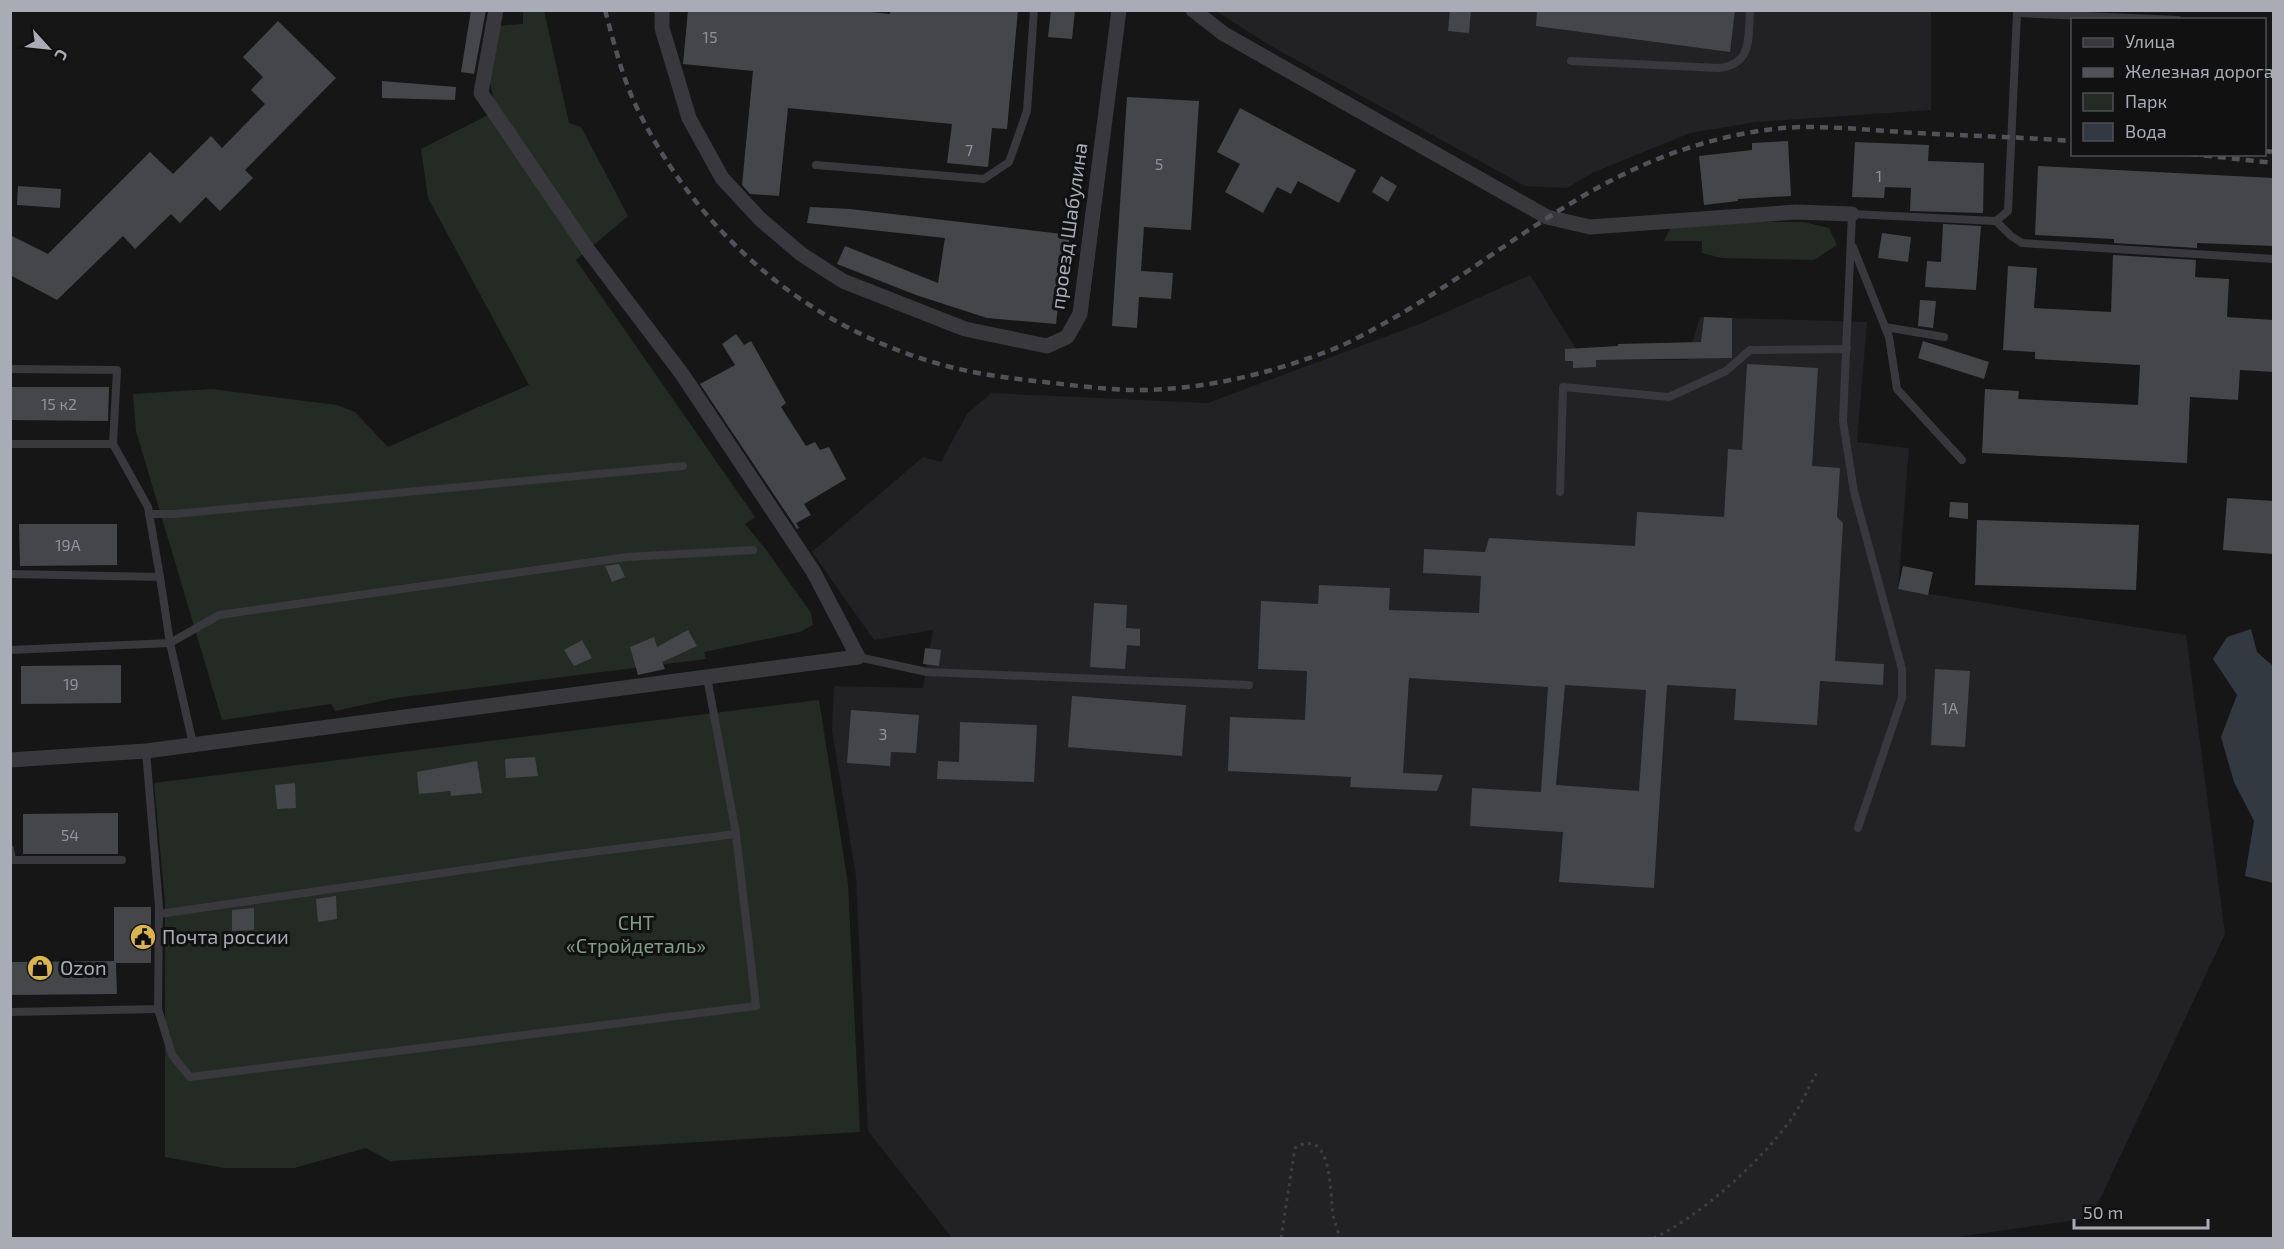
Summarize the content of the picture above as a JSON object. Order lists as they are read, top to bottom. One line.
{"streets":{"street":["проезд Шабулина"]},"parks":["СНТ «Стройдеталь»"],"places":{"public building":["Почта россии"],"shop":["Ozon"]},"house_numbers":["15","7","5","1","15 к2","19А","19","1А","3","54"],"legend":["Улица","Железная дорога","Парк","Вода"],"scale_bar":"50 m","north":"bottom right"}
